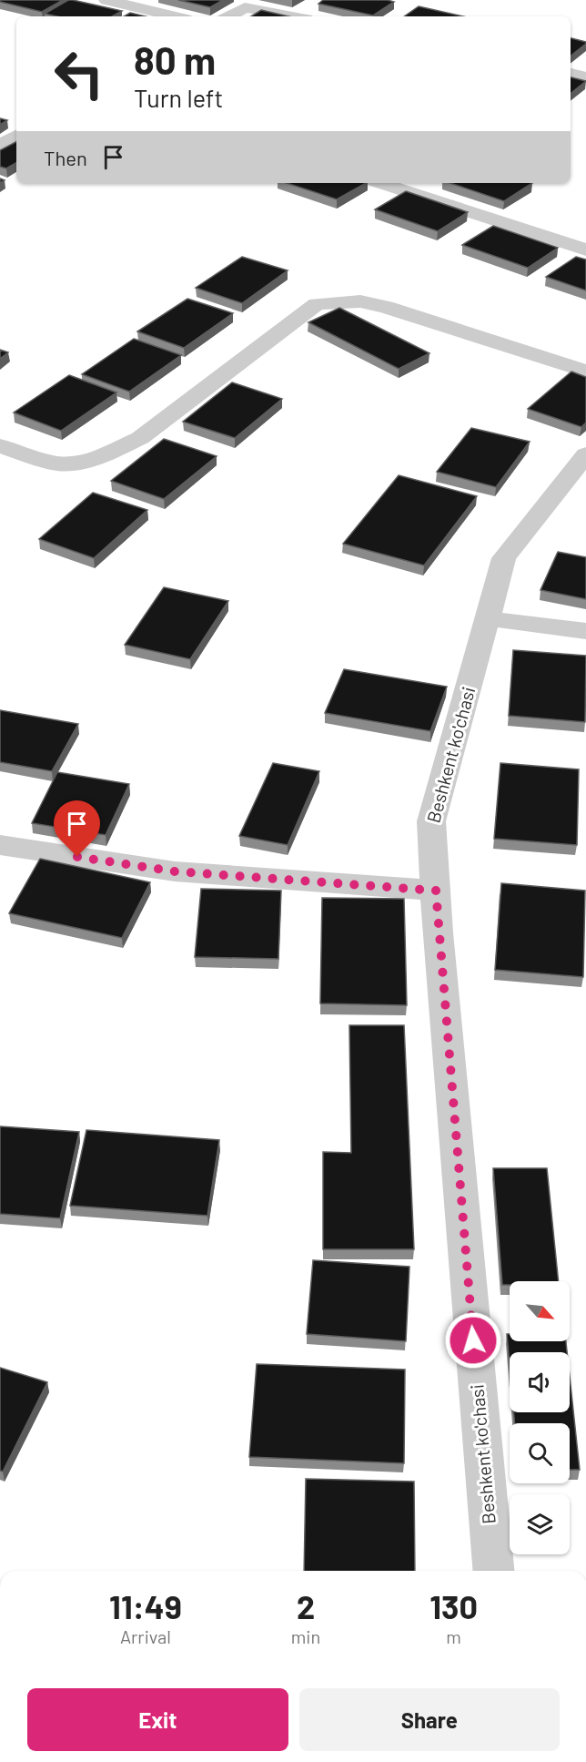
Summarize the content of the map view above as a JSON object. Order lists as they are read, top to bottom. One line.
{"streets":{"street":["Beshkent ko'chasi"]},"north":"bottom right","page":{"turn":["80 m","Turn left"],"then":"Then","eta":["11:49","Arrival","2","min","130","m"],"buttons":["Exit","Share"]}}
